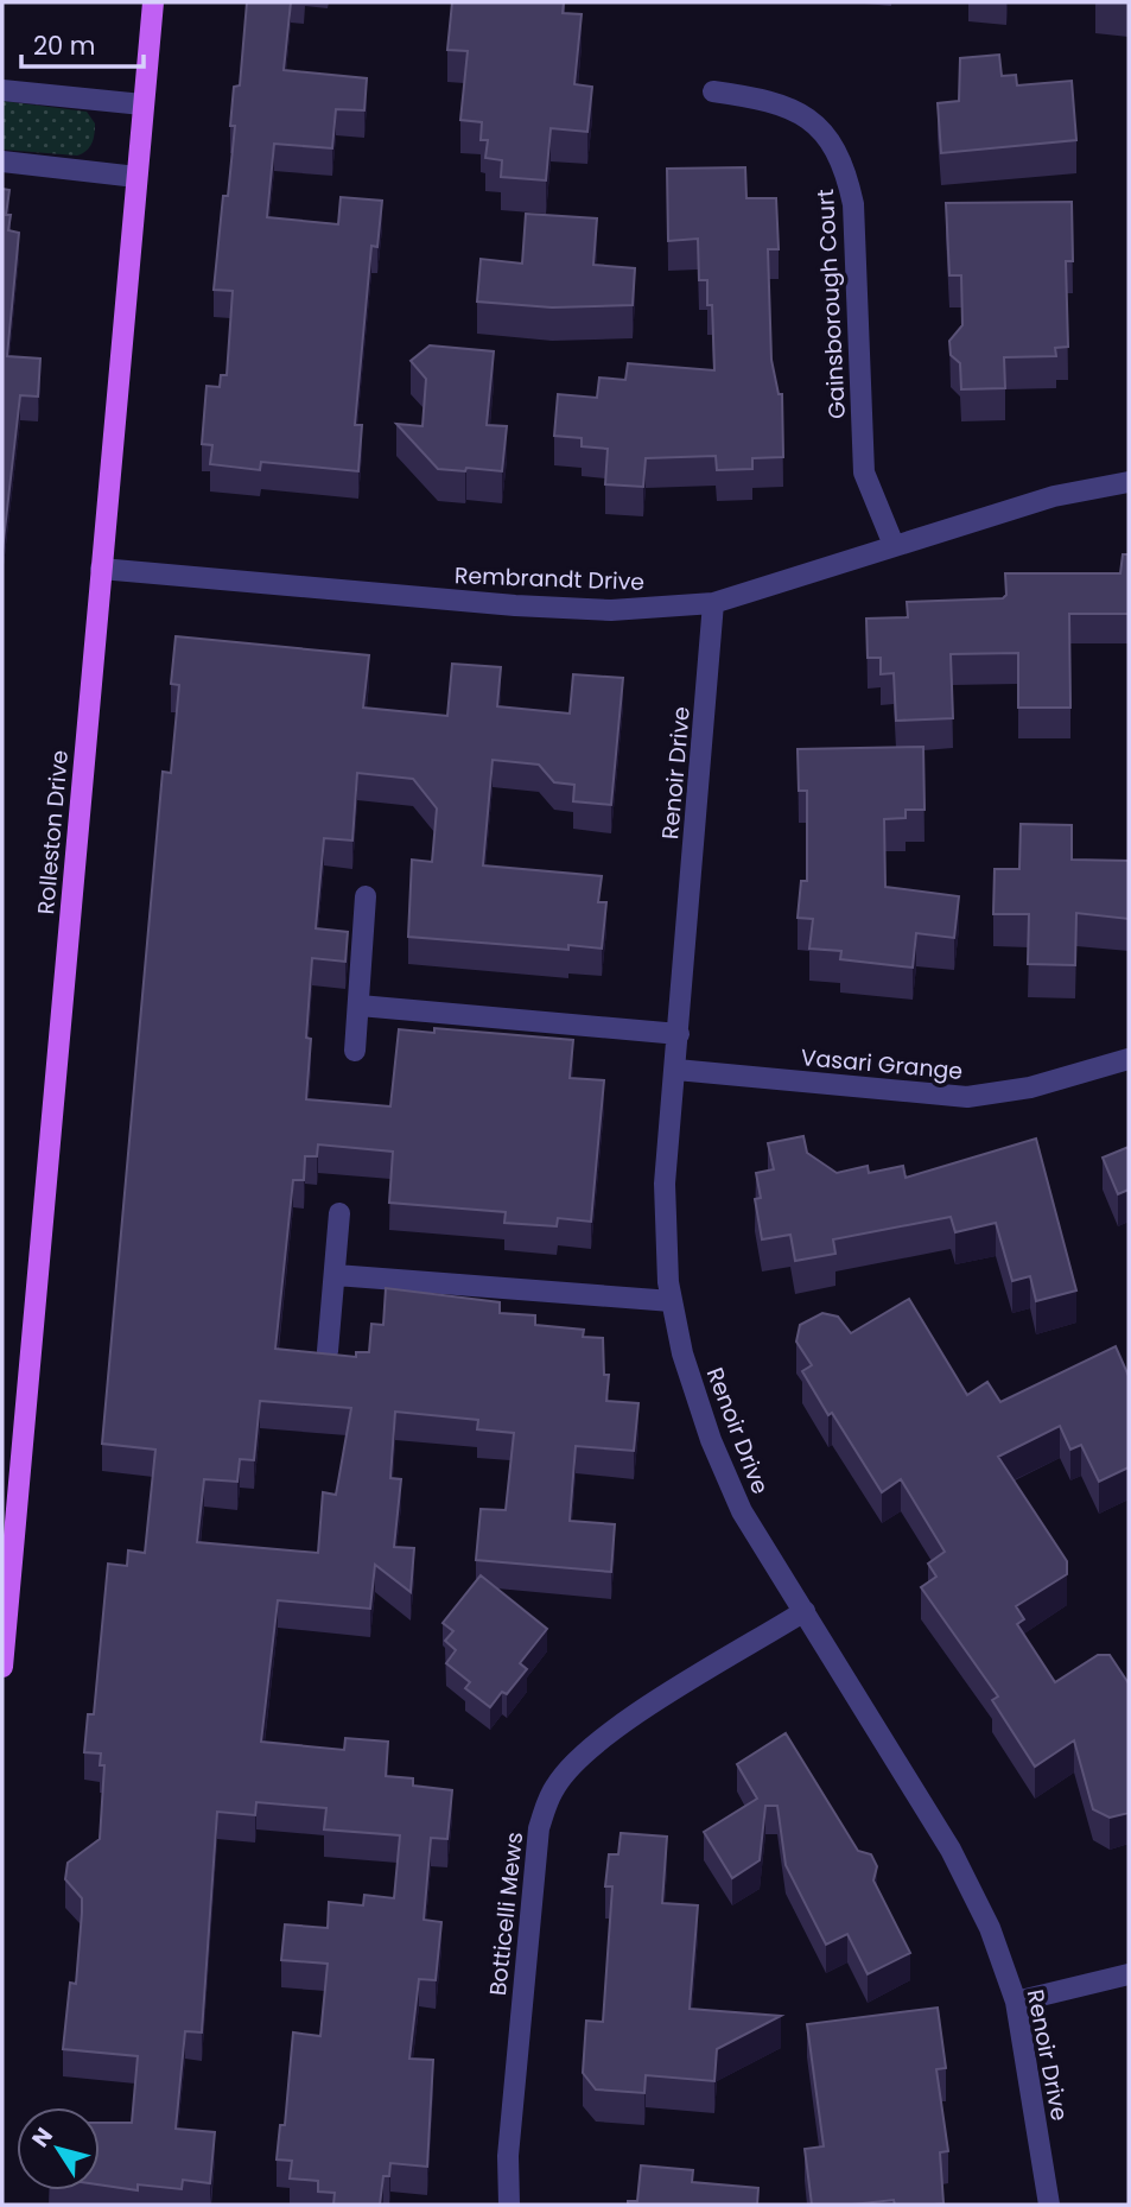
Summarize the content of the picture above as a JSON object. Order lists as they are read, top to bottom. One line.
{"streets":{"main road":["Rolleston Drive"],"street":["Gainsborough Court","Rembrandt Drive","Renoir Drive","Vasari Grange","Botticelli Mews"]},"crossings":[["Gainsborough Court","Rembrandt Drive"],["Rembrandt Drive","Renoir Drive"],["Rembrandt Drive","Rolleston Drive"],["Renoir Drive","Vasari Grange"],["Renoir Drive","Botticelli Mews"]],"scale_bar":"20 m","north":"top left"}
